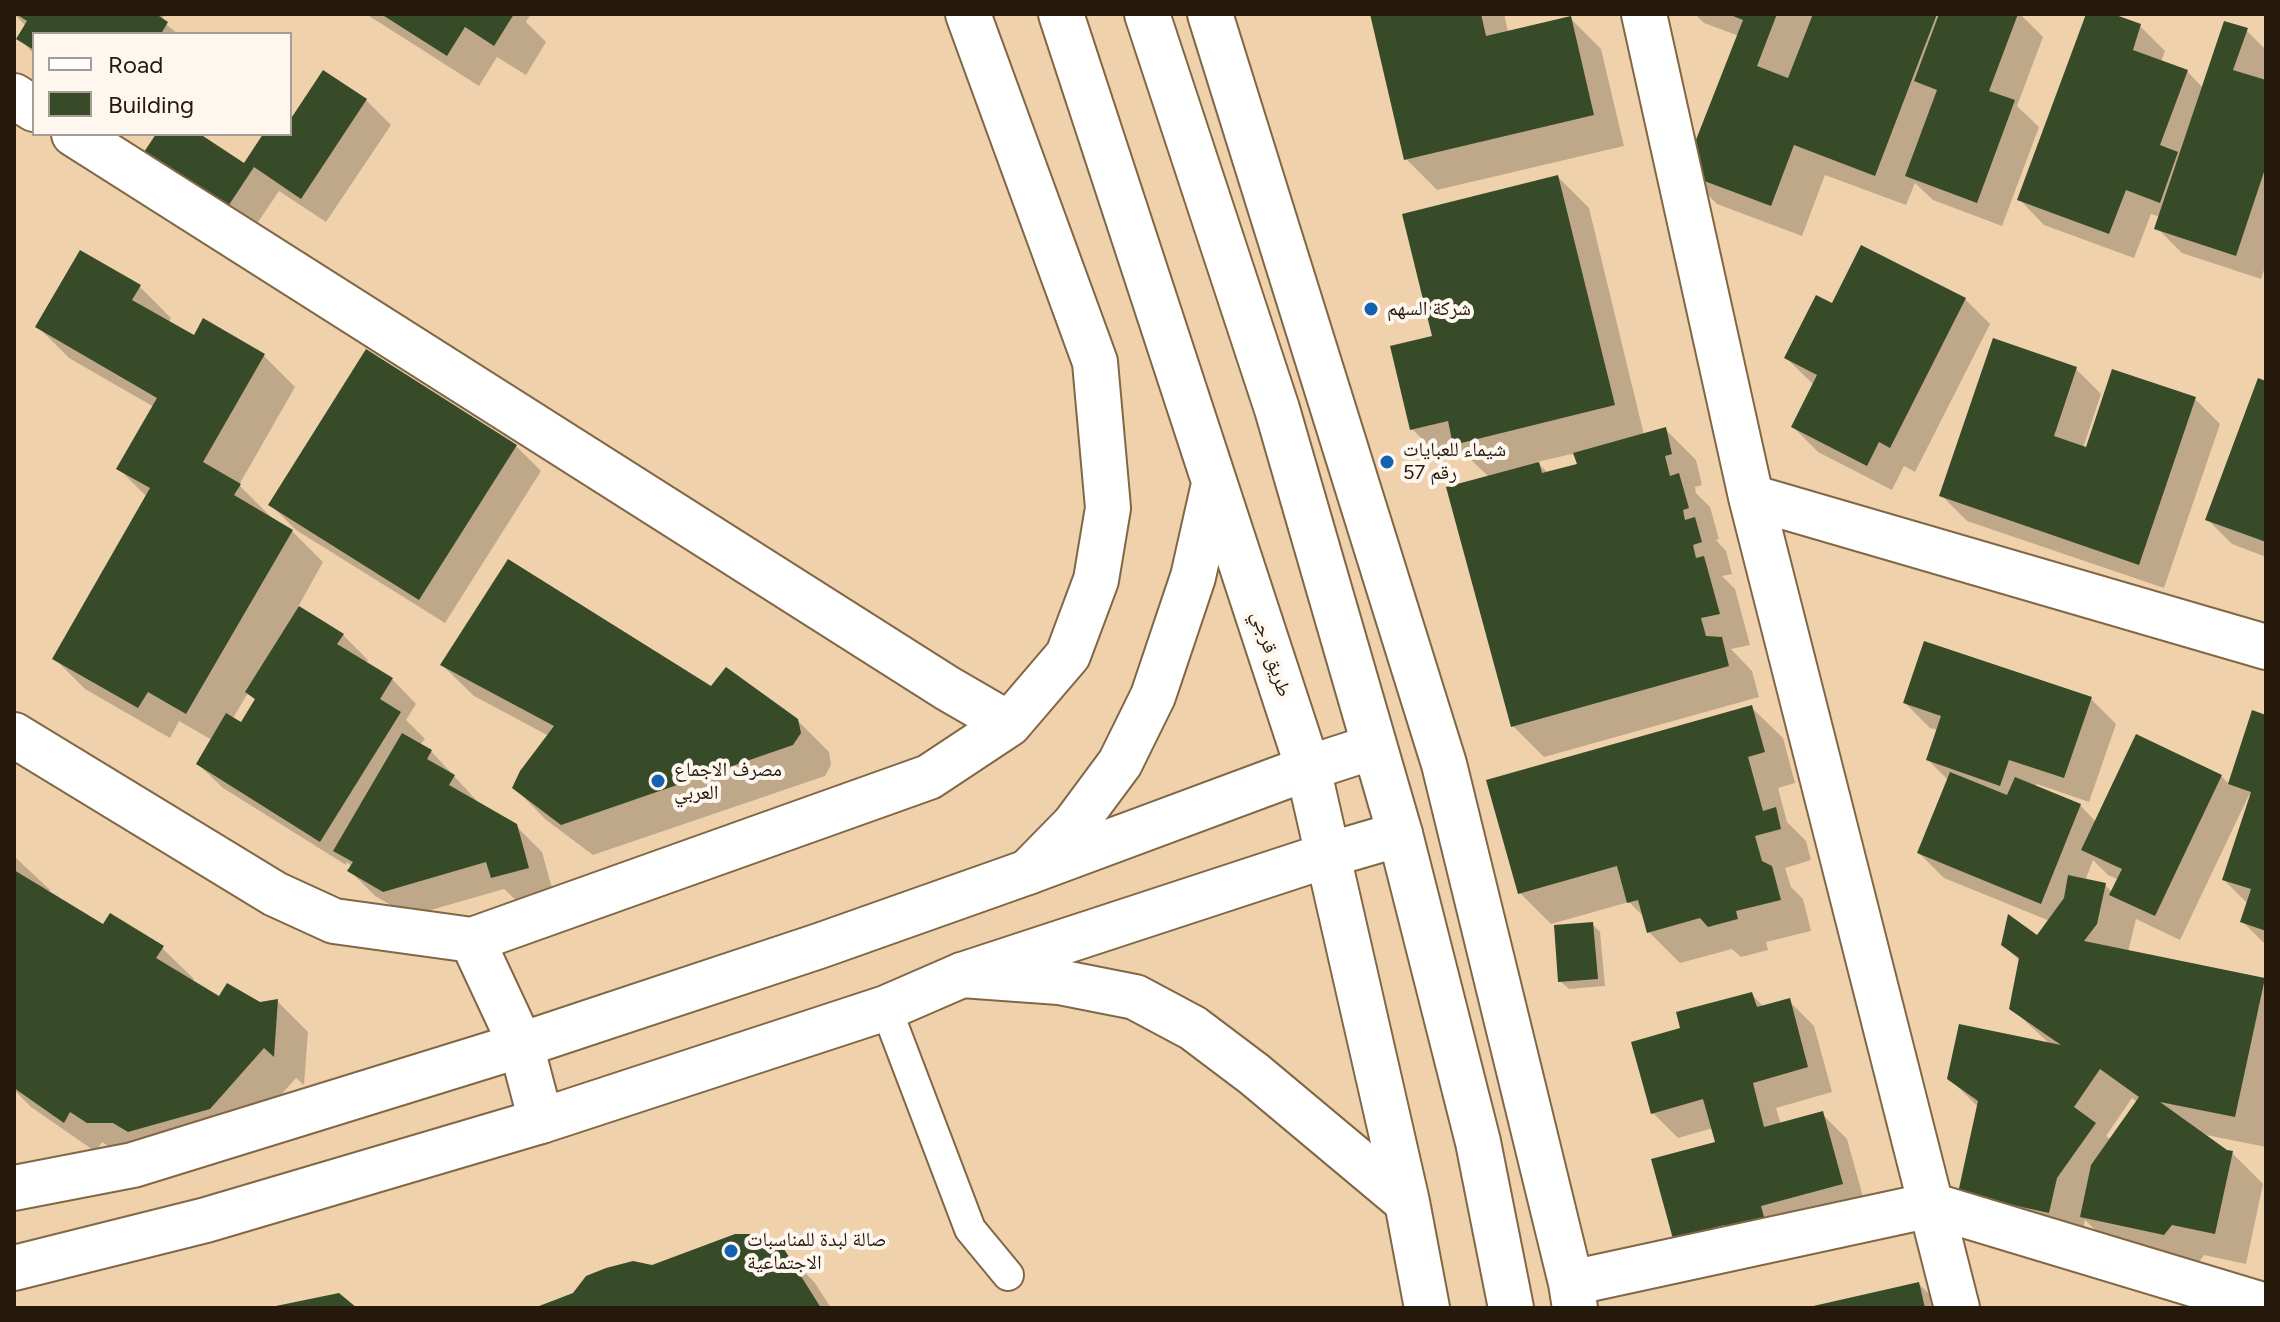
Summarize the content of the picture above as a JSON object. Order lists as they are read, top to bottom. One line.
{"streets":{"main road":["طريق قرجي"]},"places":["شركة السهم","شيماء للعبايات رقم 57","مصرف الاجماع العربي","صالة لبدة للمناسبات الاجتماعية"],"legend":["Road","Building"]}
